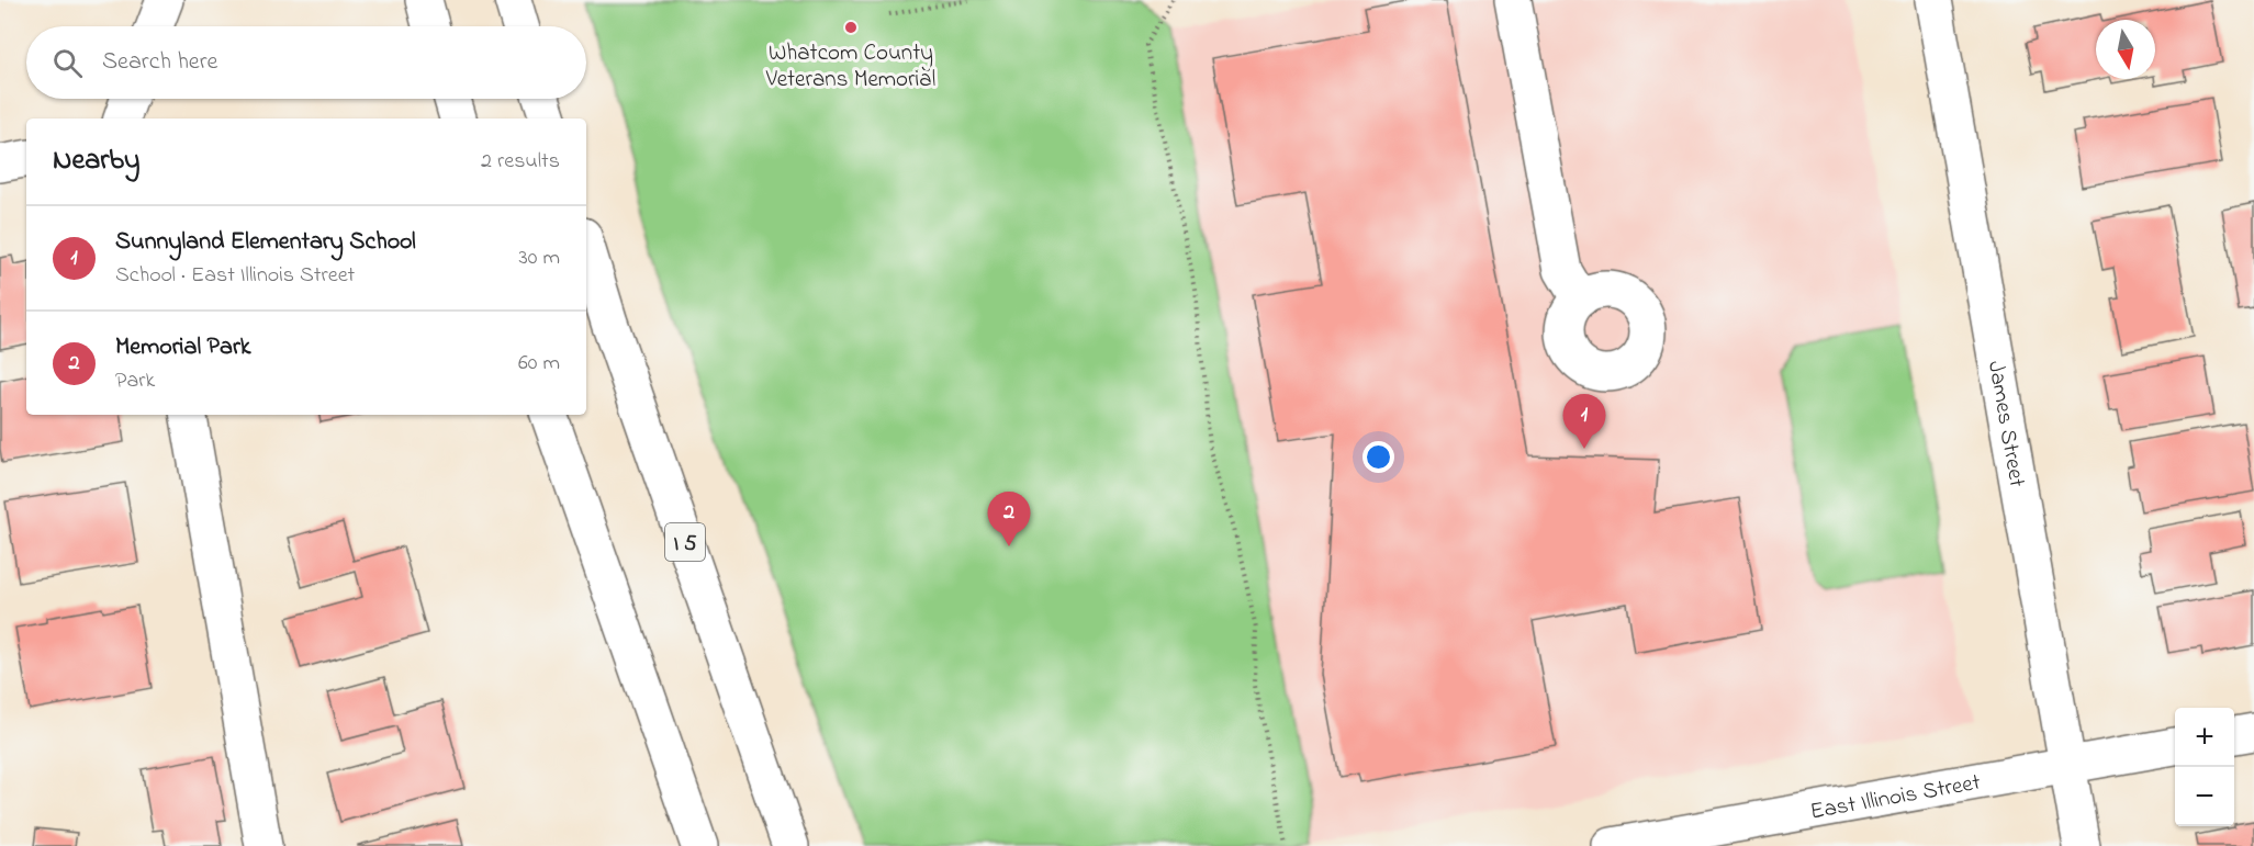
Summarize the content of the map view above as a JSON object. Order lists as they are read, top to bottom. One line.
{"streets":{"main road":["James Street","I 5","East Illinois Street"]},"crossings":[["James Street","East Illinois Street"]],"places":["Whatcom County Veterans Memorial"],"north":"bottom","page":{"search":"Search here","heading":["Nearby","2 results"],"list":[{"mark":"1","name":"Sunnyland Elementary School","note":"School · East Illinois Street","value":"30 m"},{"mark":"2","name":"Memorial Park","note":"Park","value":"60 m"}],"pins":["1","2"],"map_buttons":["+","−"]}}
